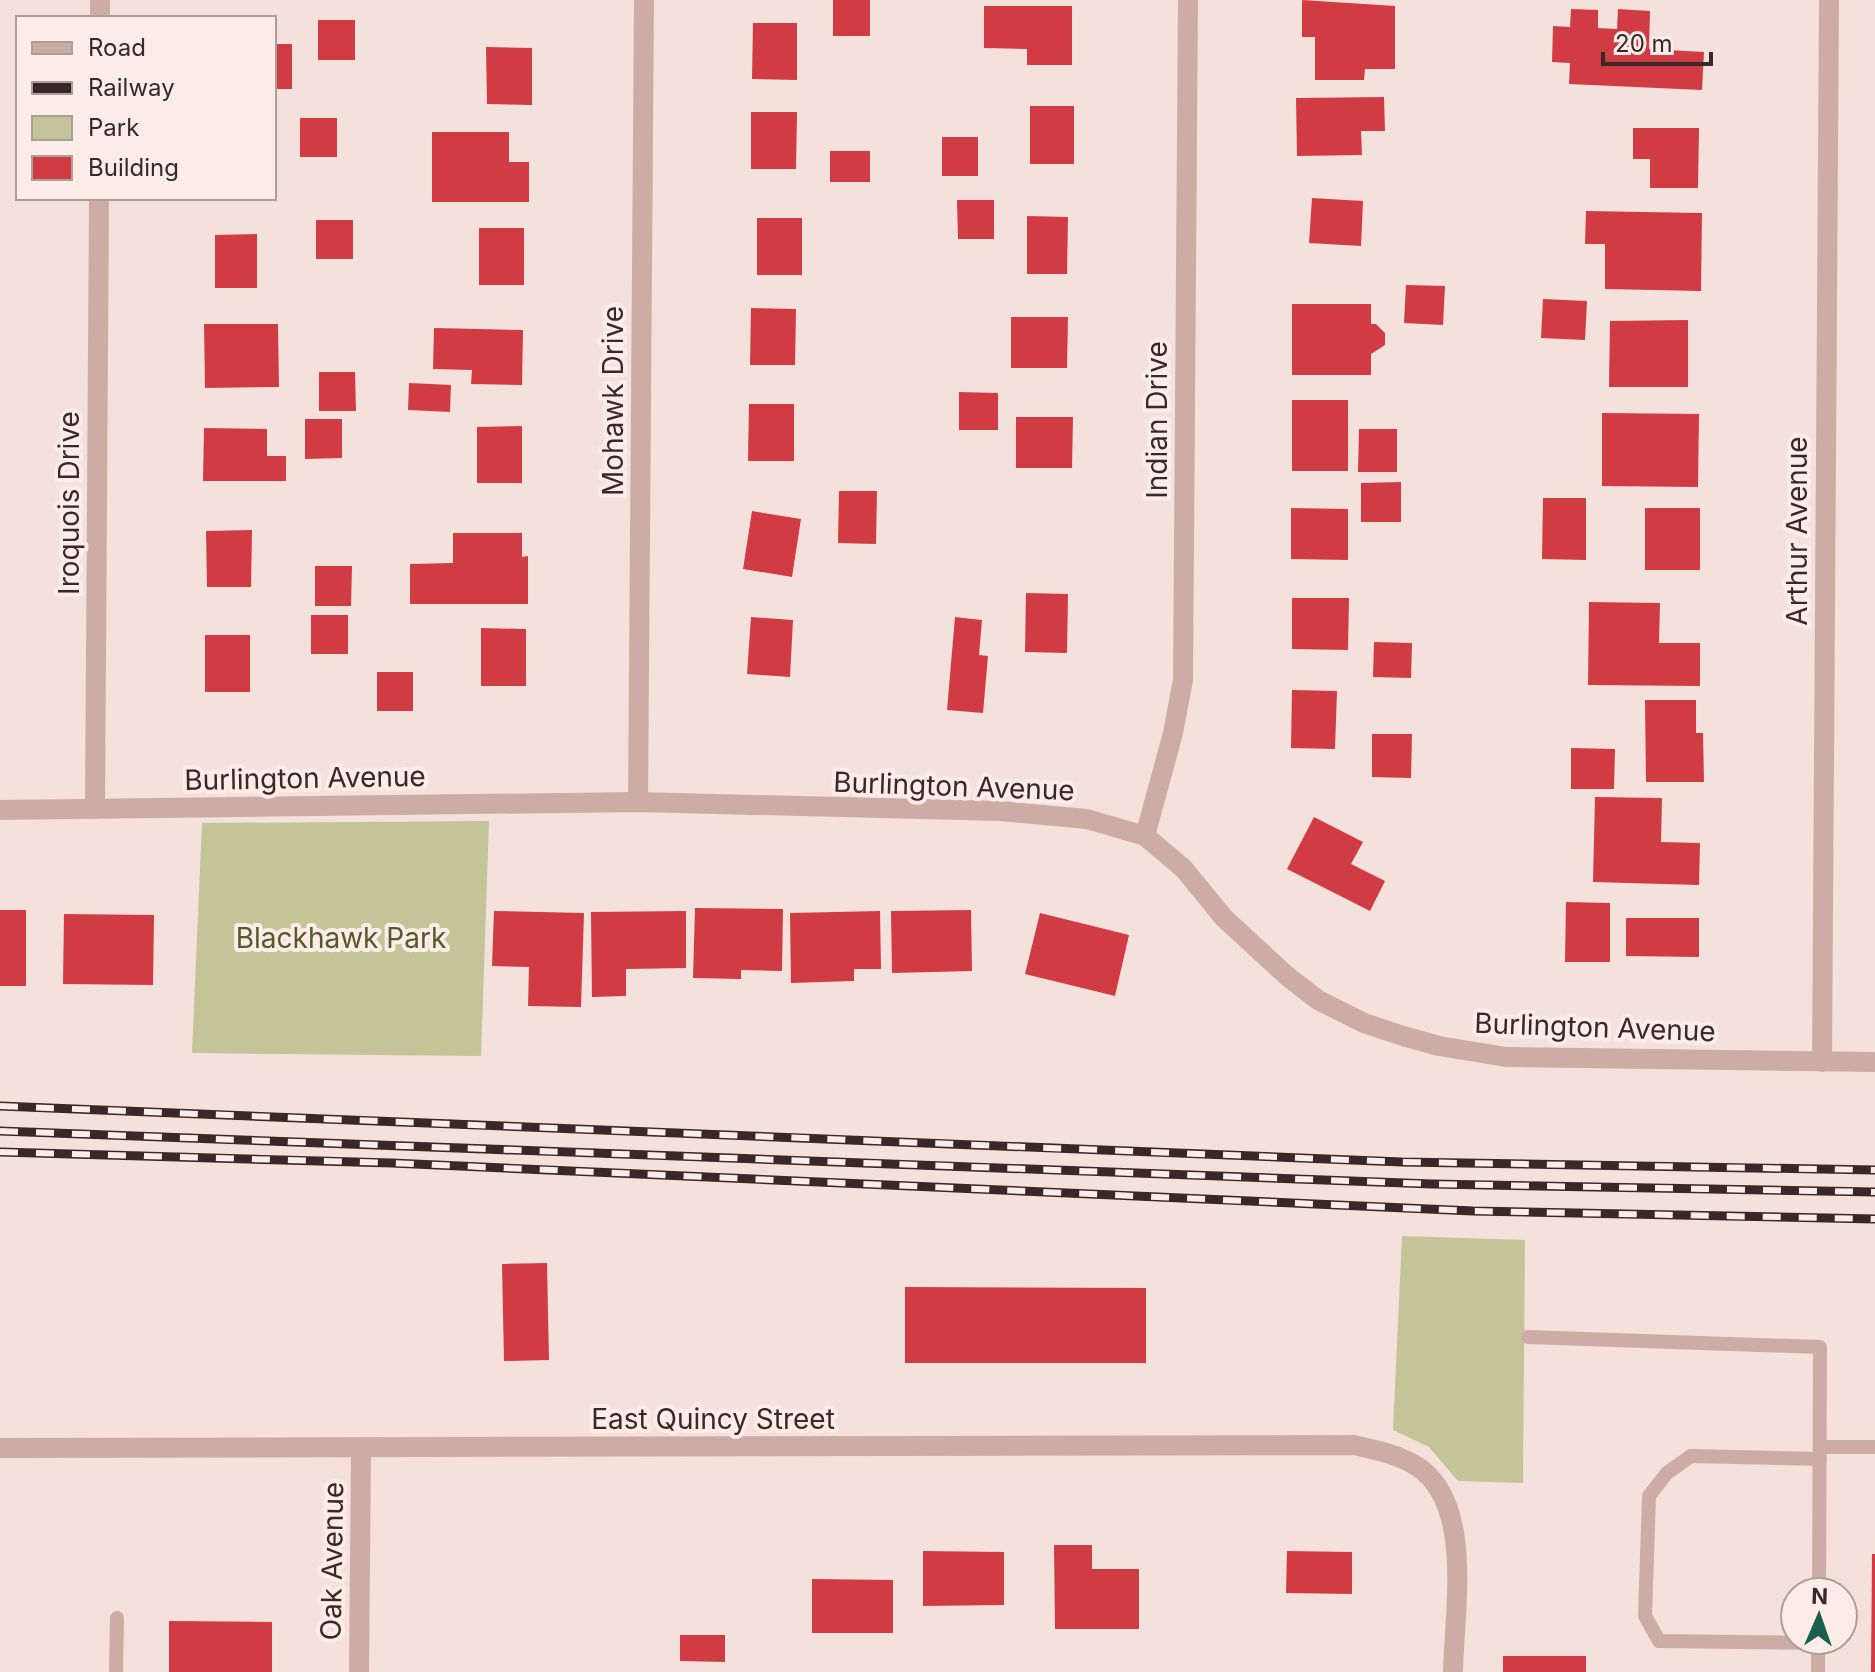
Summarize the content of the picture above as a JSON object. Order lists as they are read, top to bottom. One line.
{"streets":{"street":["Mohawk Drive","Indian Drive","Iroquois Drive","Arthur Avenue","Burlington Avenue","East Quincy Street","Oak Avenue"]},"crossings":[["Mohawk Drive","Burlington Avenue"],["Indian Drive","Burlington Avenue"],["Iroquois Drive","Burlington Avenue"],["Arthur Avenue","Burlington Avenue"],["East Quincy Street","Oak Avenue"]],"parks":["Blackhawk Park"],"legend":["Road","Railway","Park","Building"],"scale_bar":"20 m","north":"top"}
